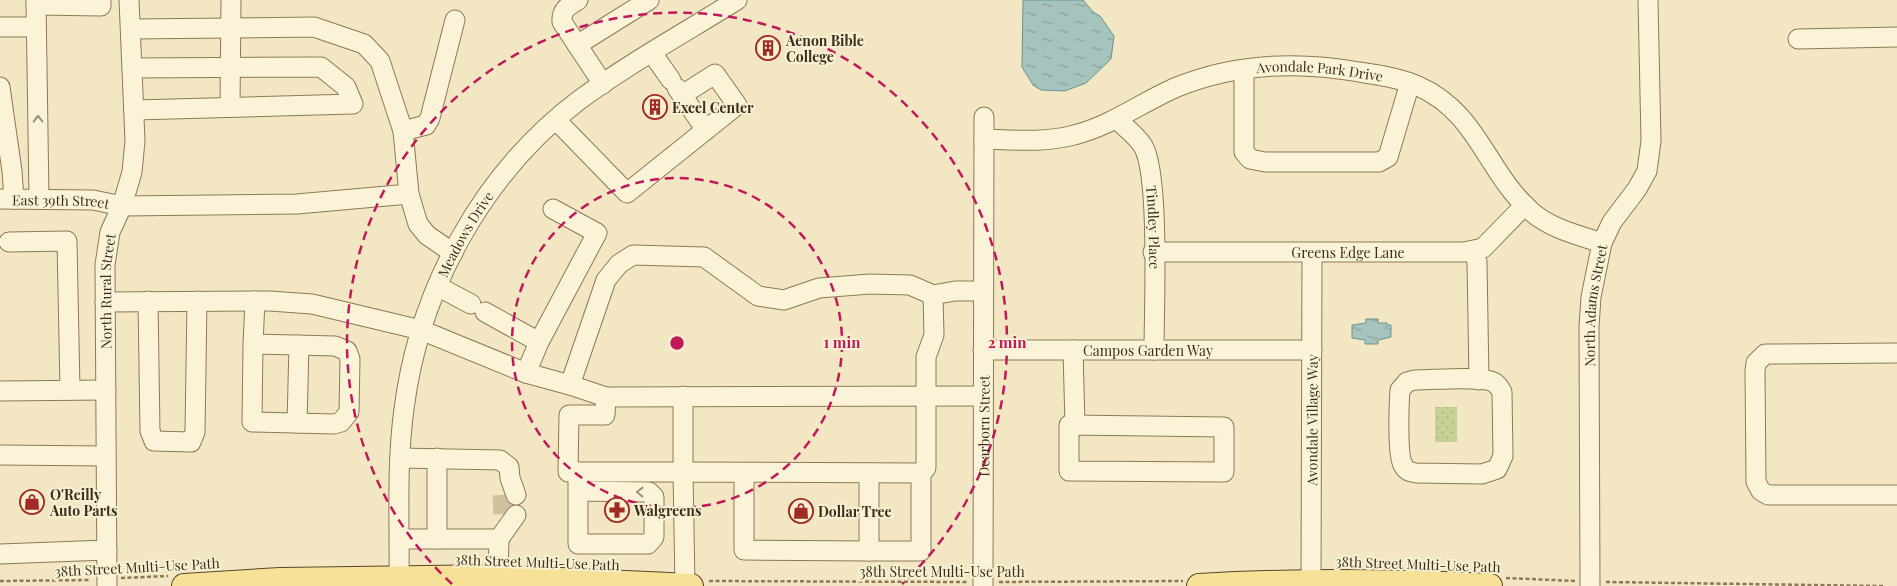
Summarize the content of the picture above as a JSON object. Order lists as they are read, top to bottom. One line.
{"streets":{"street":["Avondale Park Drive","East 39th Street","Tindley Place","Meadows Drive","Greens Edge Lane","North Rural Street","North Adams Street","Campos Garden Way","Avondale Village Way","Dearborn Street"],"path":["38th Street Multi-Use Path"]},"crossings":[["Avondale Park Drive","Tindley Place"],["Avondale Park Drive","North Adams Street"],["Avondale Park Drive","Dearborn Street"],["East 39th Street","North Rural Street"],["Tindley Place","Greens Edge Lane"],["Tindley Place","Campos Garden Way"],["Greens Edge Lane","Avondale Village Way"],["North Rural Street","38th Street Multi-Use Path"],["North Adams Street","38th Street Multi-Use Path"],["Campos Garden Way","Avondale Village Way"],["Campos Garden Way","Dearborn Street"],["Dearborn Street","38th Street Multi-Use Path"]],"places":{"building":["Aenon Bible College","Excel Center"],"shop":["O'Reilly Auto Parts","Dollar Tree"],"pharmacy":["Walgreens"]},"rings":["1 min","2 min"]}
